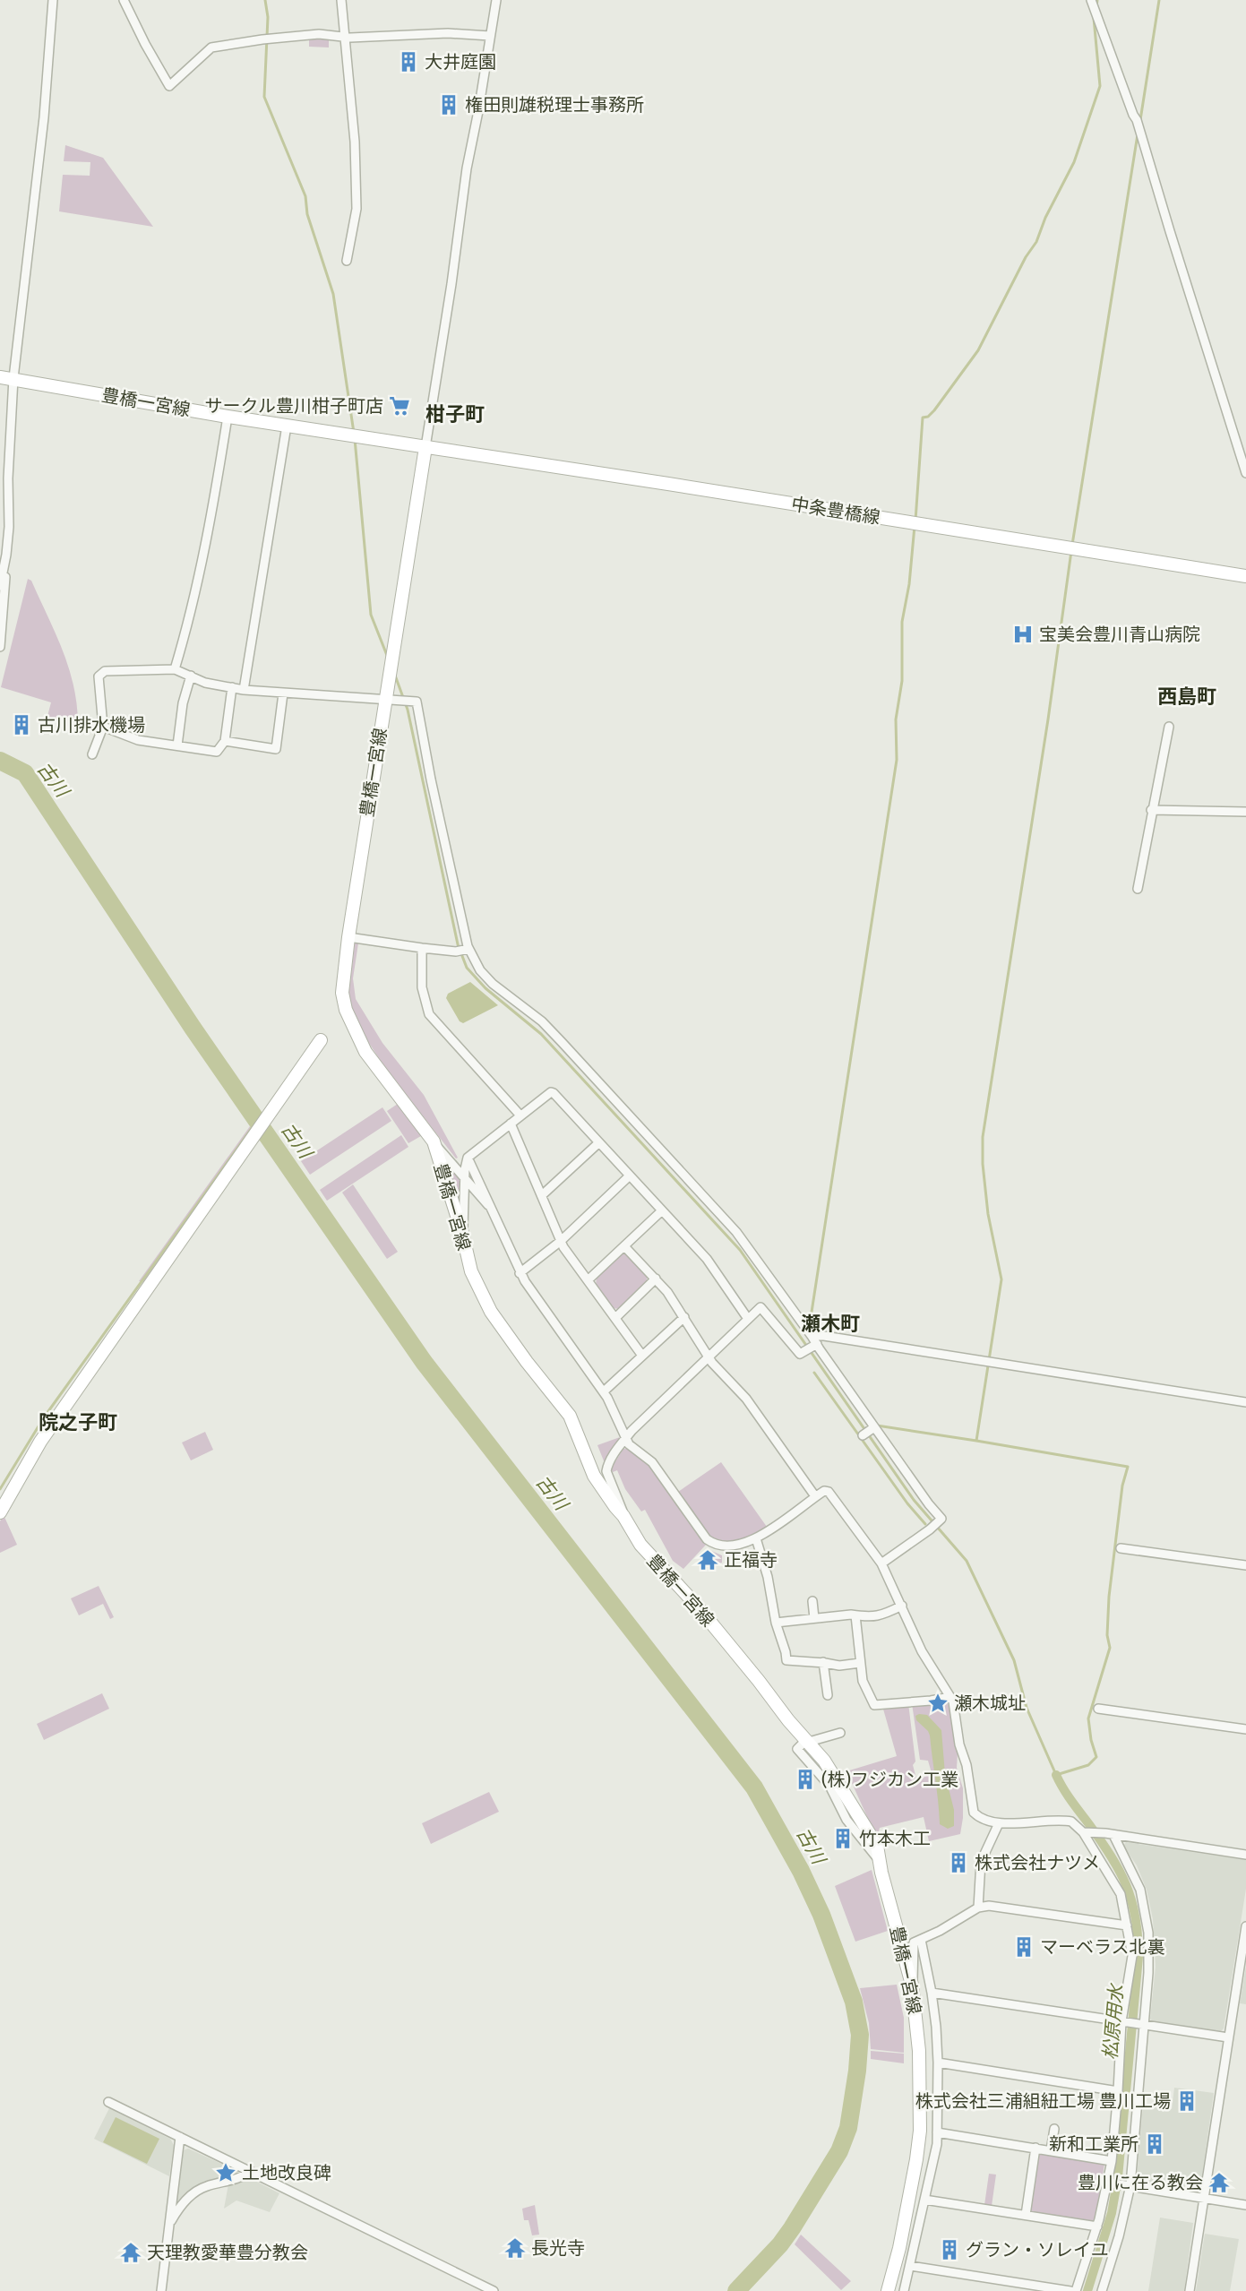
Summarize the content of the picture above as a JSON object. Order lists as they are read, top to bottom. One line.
{"streets":{"main road":["豊橋一宮線","中条豊橋線"]},"crossings":[["豊橋一宮線","中条豊橋線"]],"districts":["柑子町","西島町","瀬木町","院之子町"],"water":["古川","松原用水"],"places":{"building":["大井庭園","権田則雄税理士事務所","古川排水機場","(株)フジカン工業","竹本木工","株式会社ナツメ","マーベラス北裏","株式会社三浦組紐工場 豊川工場","新和工業所","グラン・ソレイユ"],"supermarket":["サークル豊川柑子町店"],"hospital":["宝美会豊川青山病院"],"temple":["正福寺","豊川に在る教会","長光寺","天理教愛華豊分教会"],"place":["瀬木城址","土地改良碑"]}}
